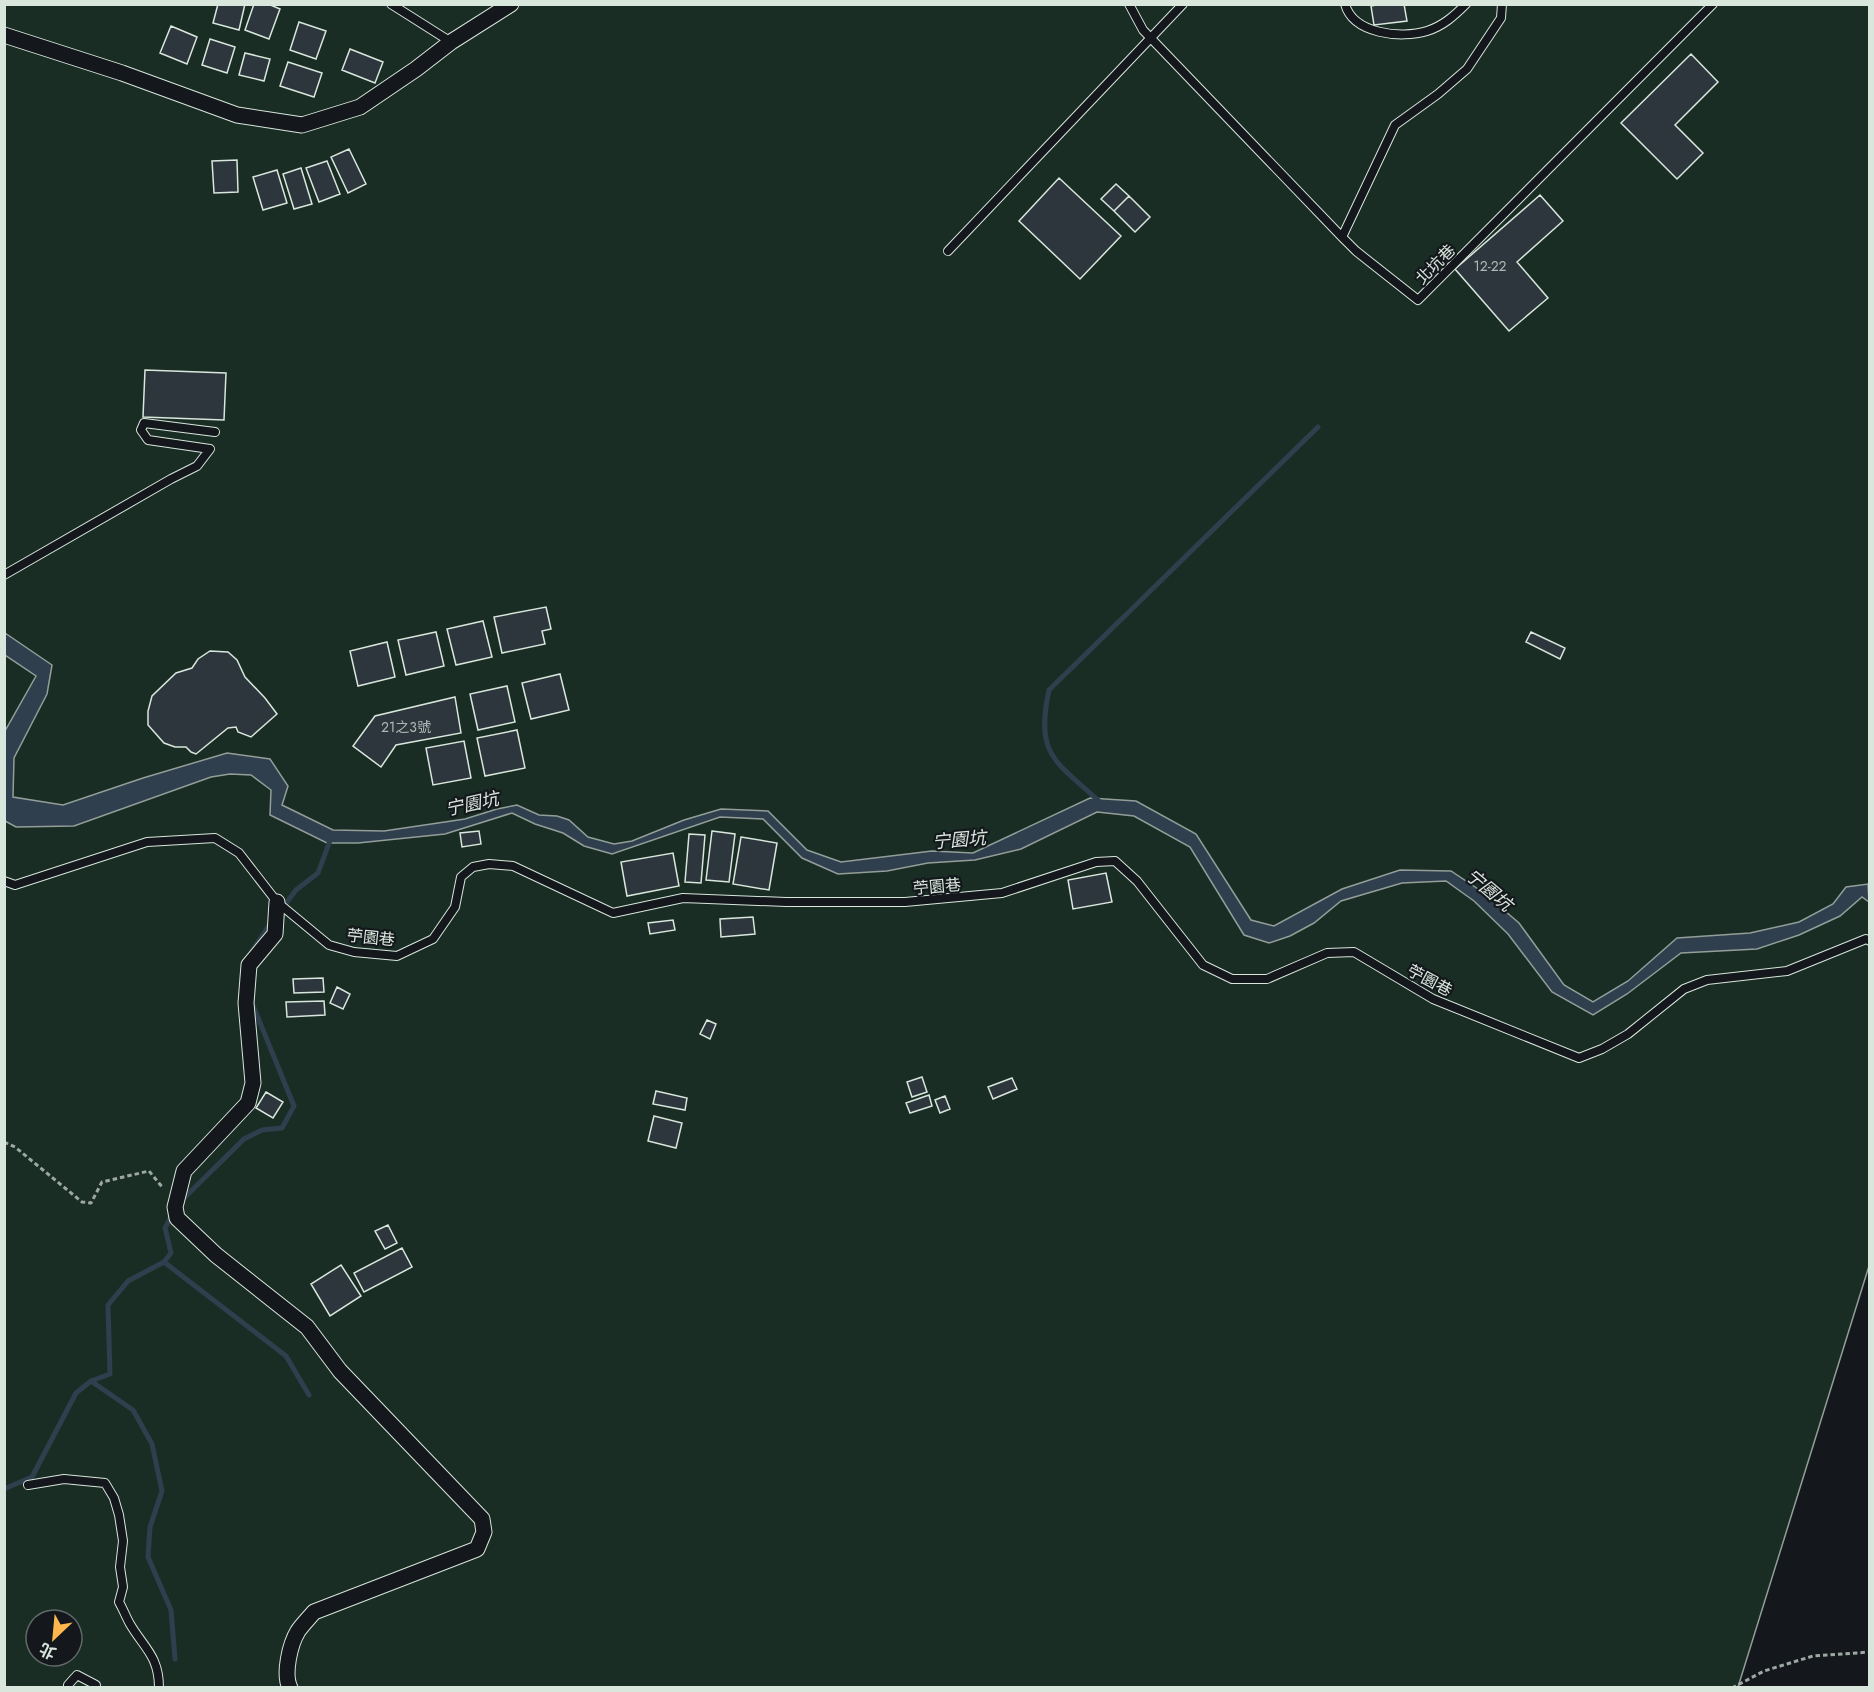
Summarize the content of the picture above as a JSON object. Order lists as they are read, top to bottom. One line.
{"streets":{"lane":["北坑巷","苧園巷"]},"water":["宁園坑"],"house_numbers":["12-22","21之3號"],"north":"bottom left"}
